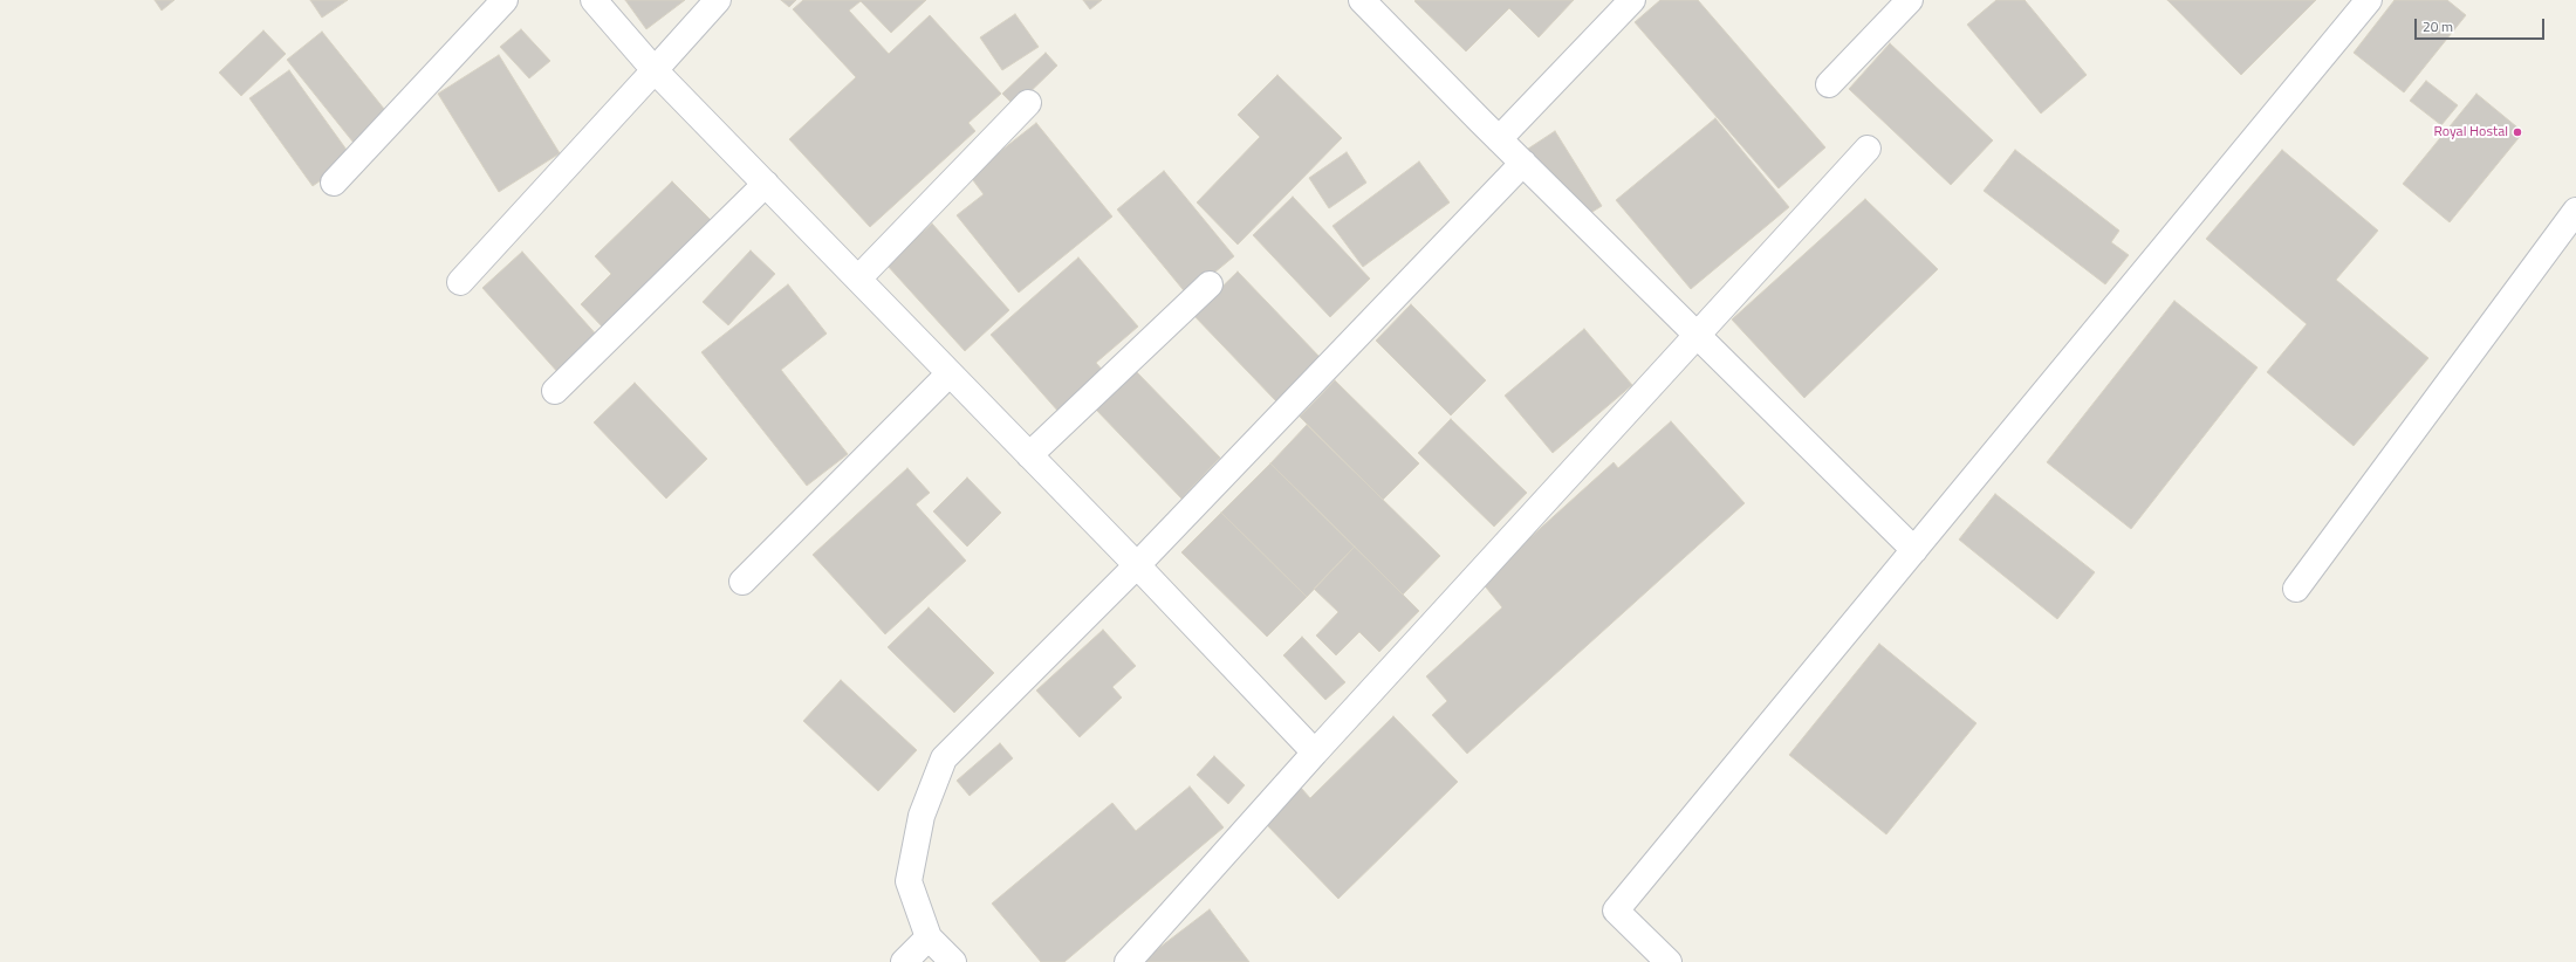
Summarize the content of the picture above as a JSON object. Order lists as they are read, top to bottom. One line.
{"places":["Royal Hostal"],"scale_bar":"20 m"}
